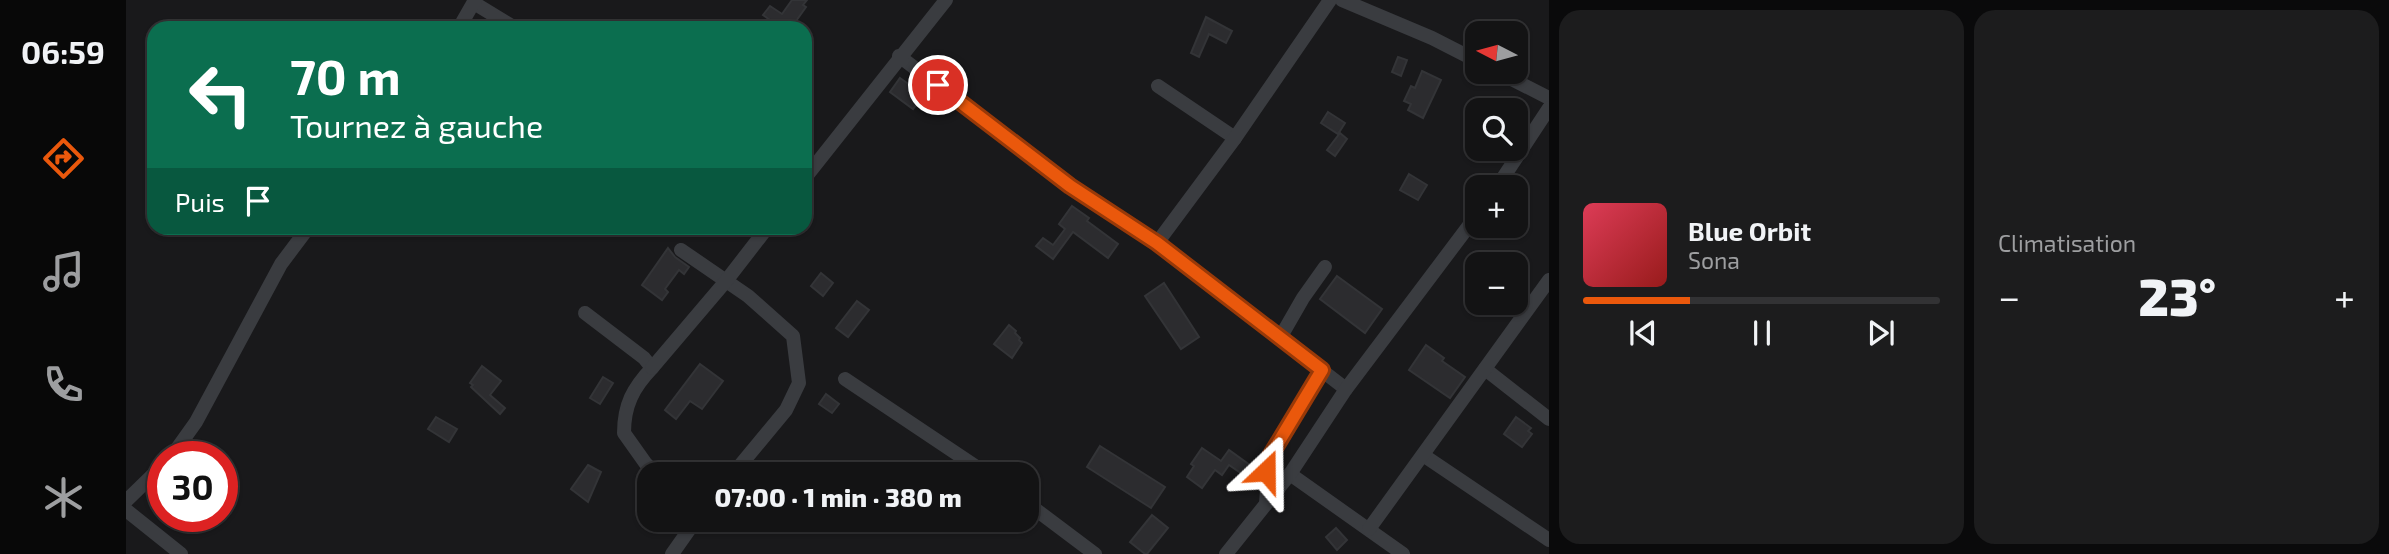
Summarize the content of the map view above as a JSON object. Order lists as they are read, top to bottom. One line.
{"north":"left","page":{"tabs":"06:59","tile":"Climatisation","map_buttons":["+","−"],"turn":["70 m","Tournez à gauche"],"then":"Puis","song":["Blue Orbit","Sona"],"heat":["−","23°","+"],"limit":"30","trip":"07:00 · 1 min · 380 m"}}
